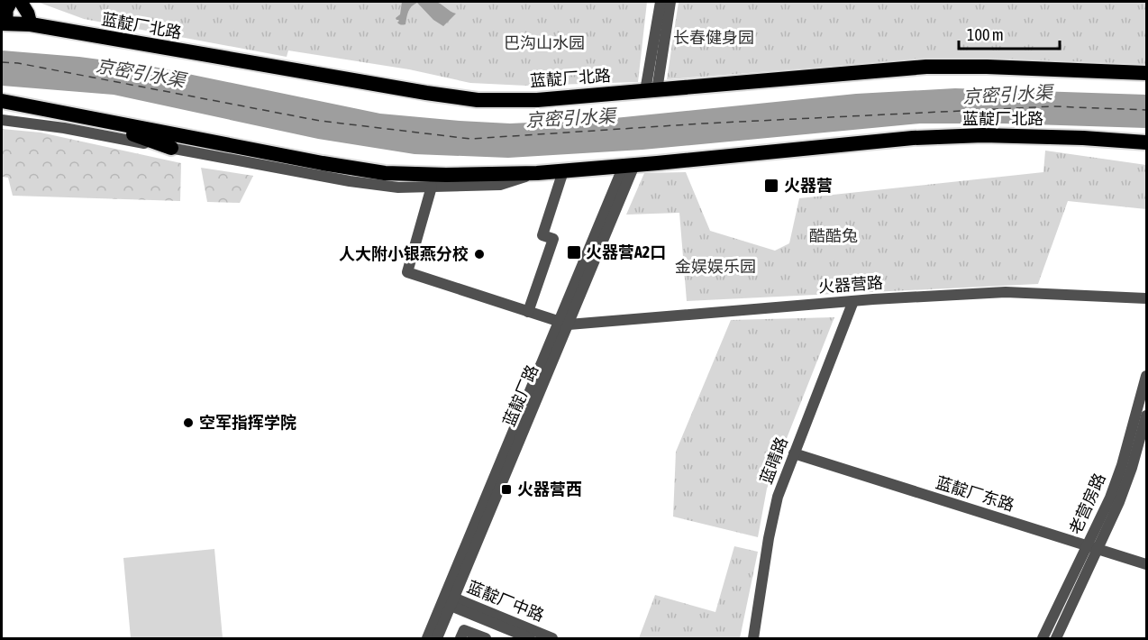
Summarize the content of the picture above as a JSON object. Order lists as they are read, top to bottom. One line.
{"streets":{"highway":["蓝靛厂北路"],"street":["火器营路","蓝靛厂路","蓝晴路","蓝靛厂东路","老营房路","蓝靛厂中路"]},"crossings":[["蓝靛厂北路","蓝靛厂路"],["火器营路","蓝靛厂路"],["火器营路","蓝晴路"],["蓝靛厂路","蓝靛厂中路"],["蓝晴路","蓝靛厂东路"],["蓝靛厂东路","老营房路"]],"water":["京密引水渠"],"parks":["长春健身园","巴沟山水园","酷酷兔","金娱娱乐园"],"places":{"transit":["火器营","火器营A2口","火器营西"],"other":["人大附小银燕分校","空军指挥学院"]},"scale_bar":"100 m"}
